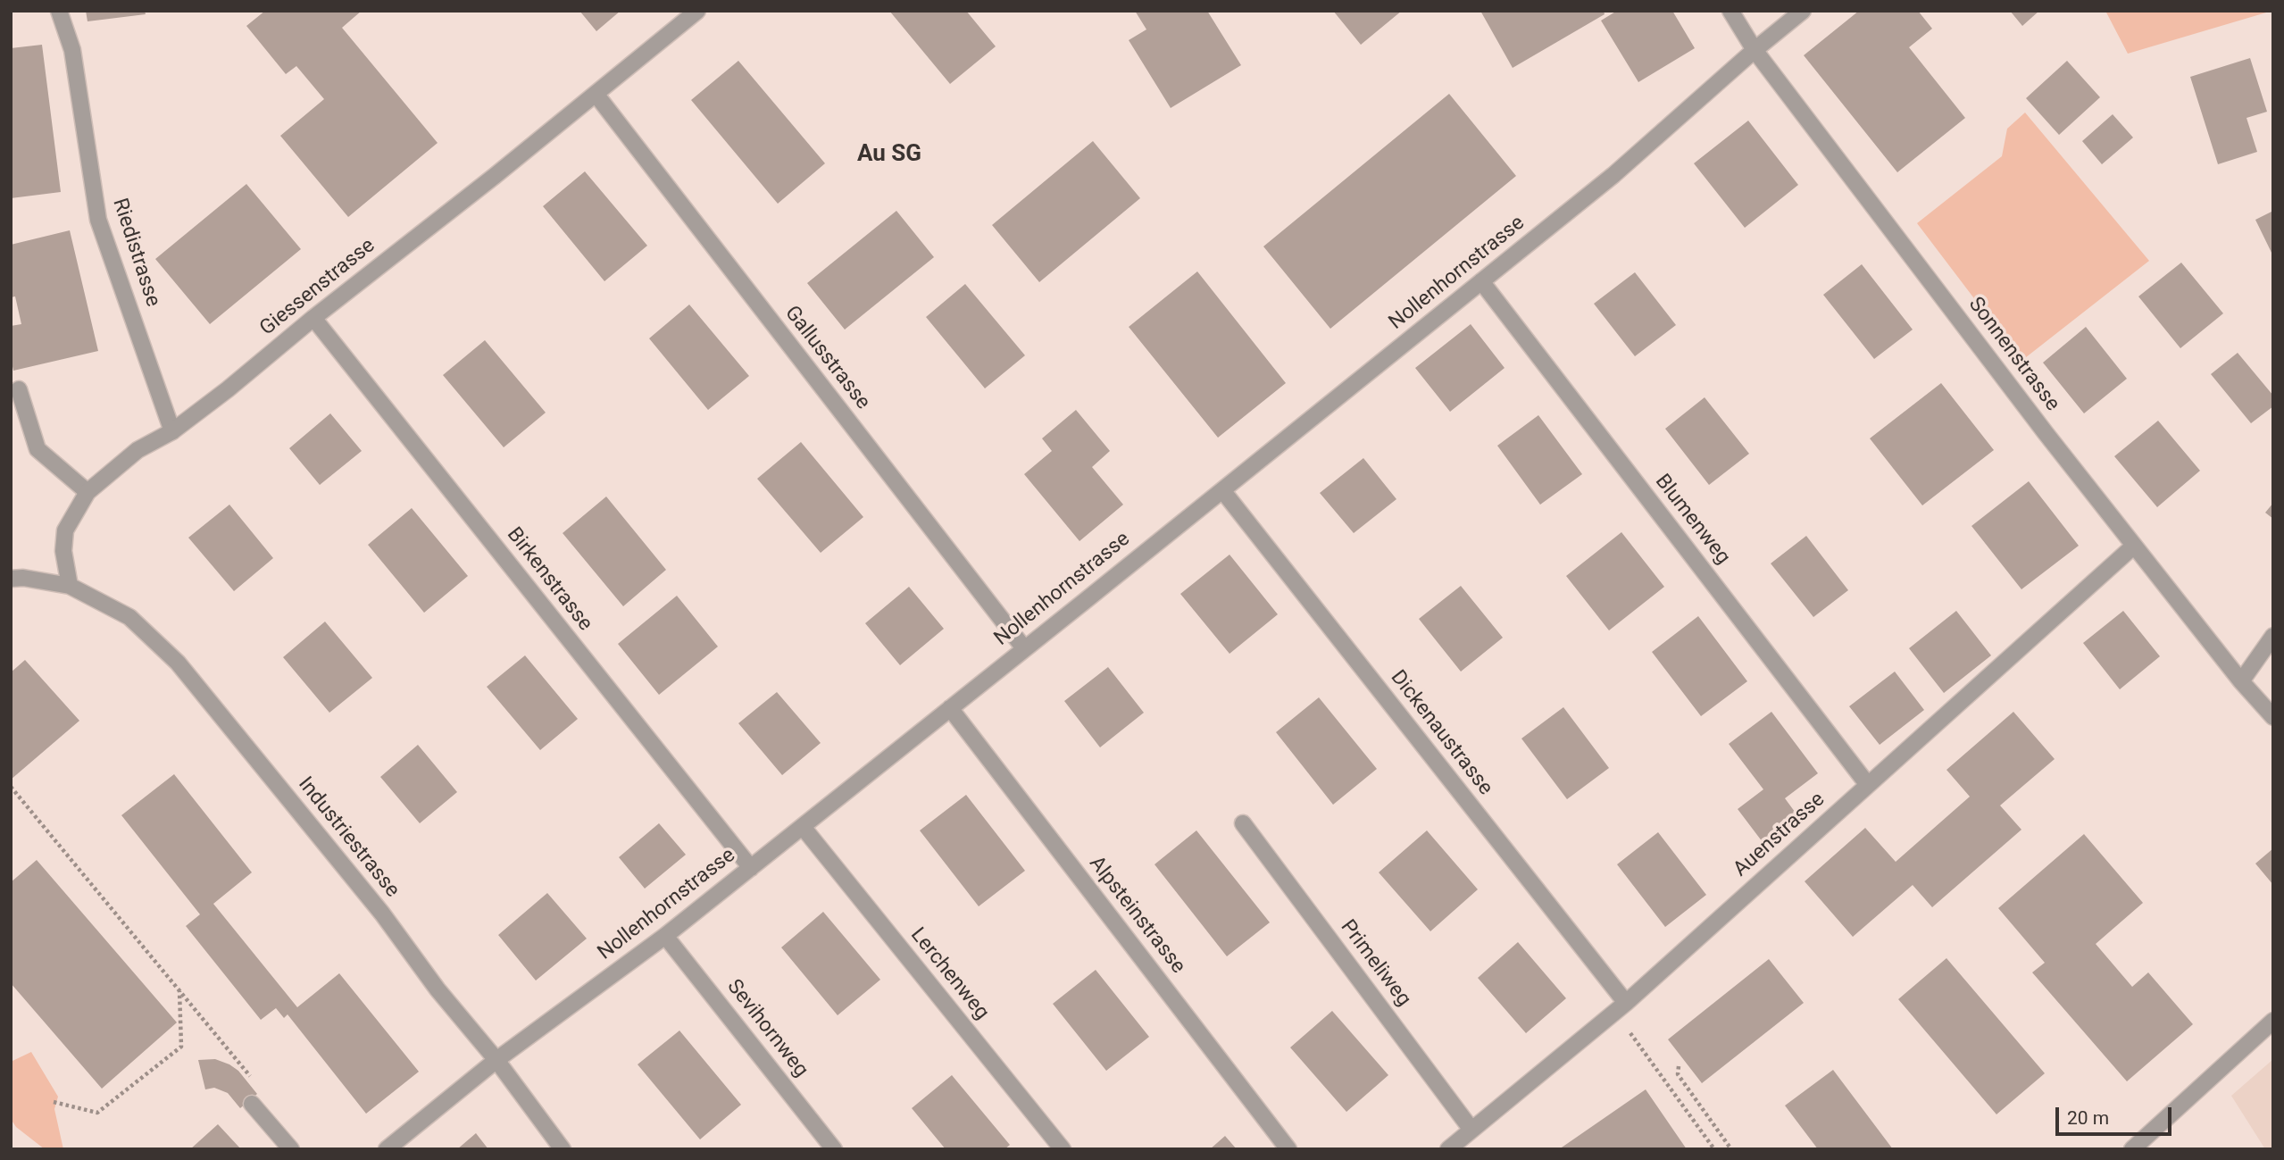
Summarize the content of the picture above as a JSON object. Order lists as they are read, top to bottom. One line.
{"streets":{"street":["Riedistrasse","Nollenhornstrasse","Giessenstrasse","Sonnenstrasse","Gallusstrasse","Blumenweg","Birkenstrasse","Dickenaustrasse","Auenstrasse","Industriestrasse","Alpsteinstrasse","Primeliweg","Lerchenweg","Sevihornweg"]},"crossings":[["Riedistrasse","Giessenstrasse"],["Nollenhornstrasse","Sonnenstrasse"],["Nollenhornstrasse","Gallusstrasse"],["Nollenhornstrasse","Blumenweg"],["Nollenhornstrasse","Birkenstrasse"],["Nollenhornstrasse","Dickenaustrasse"],["Nollenhornstrasse","Industriestrasse"],["Nollenhornstrasse","Alpsteinstrasse"],["Nollenhornstrasse","Lerchenweg"],["Nollenhornstrasse","Sevihornweg"],["Giessenstrasse","Gallusstrasse"],["Giessenstrasse","Birkenstrasse"],["Giessenstrasse","Industriestrasse"],["Sonnenstrasse","Auenstrasse"],["Blumenweg","Auenstrasse"],["Dickenaustrasse","Auenstrasse"],["Auenstrasse","Primeliweg"]],"districts":["Au SG"],"scale_bar":"20 m"}
